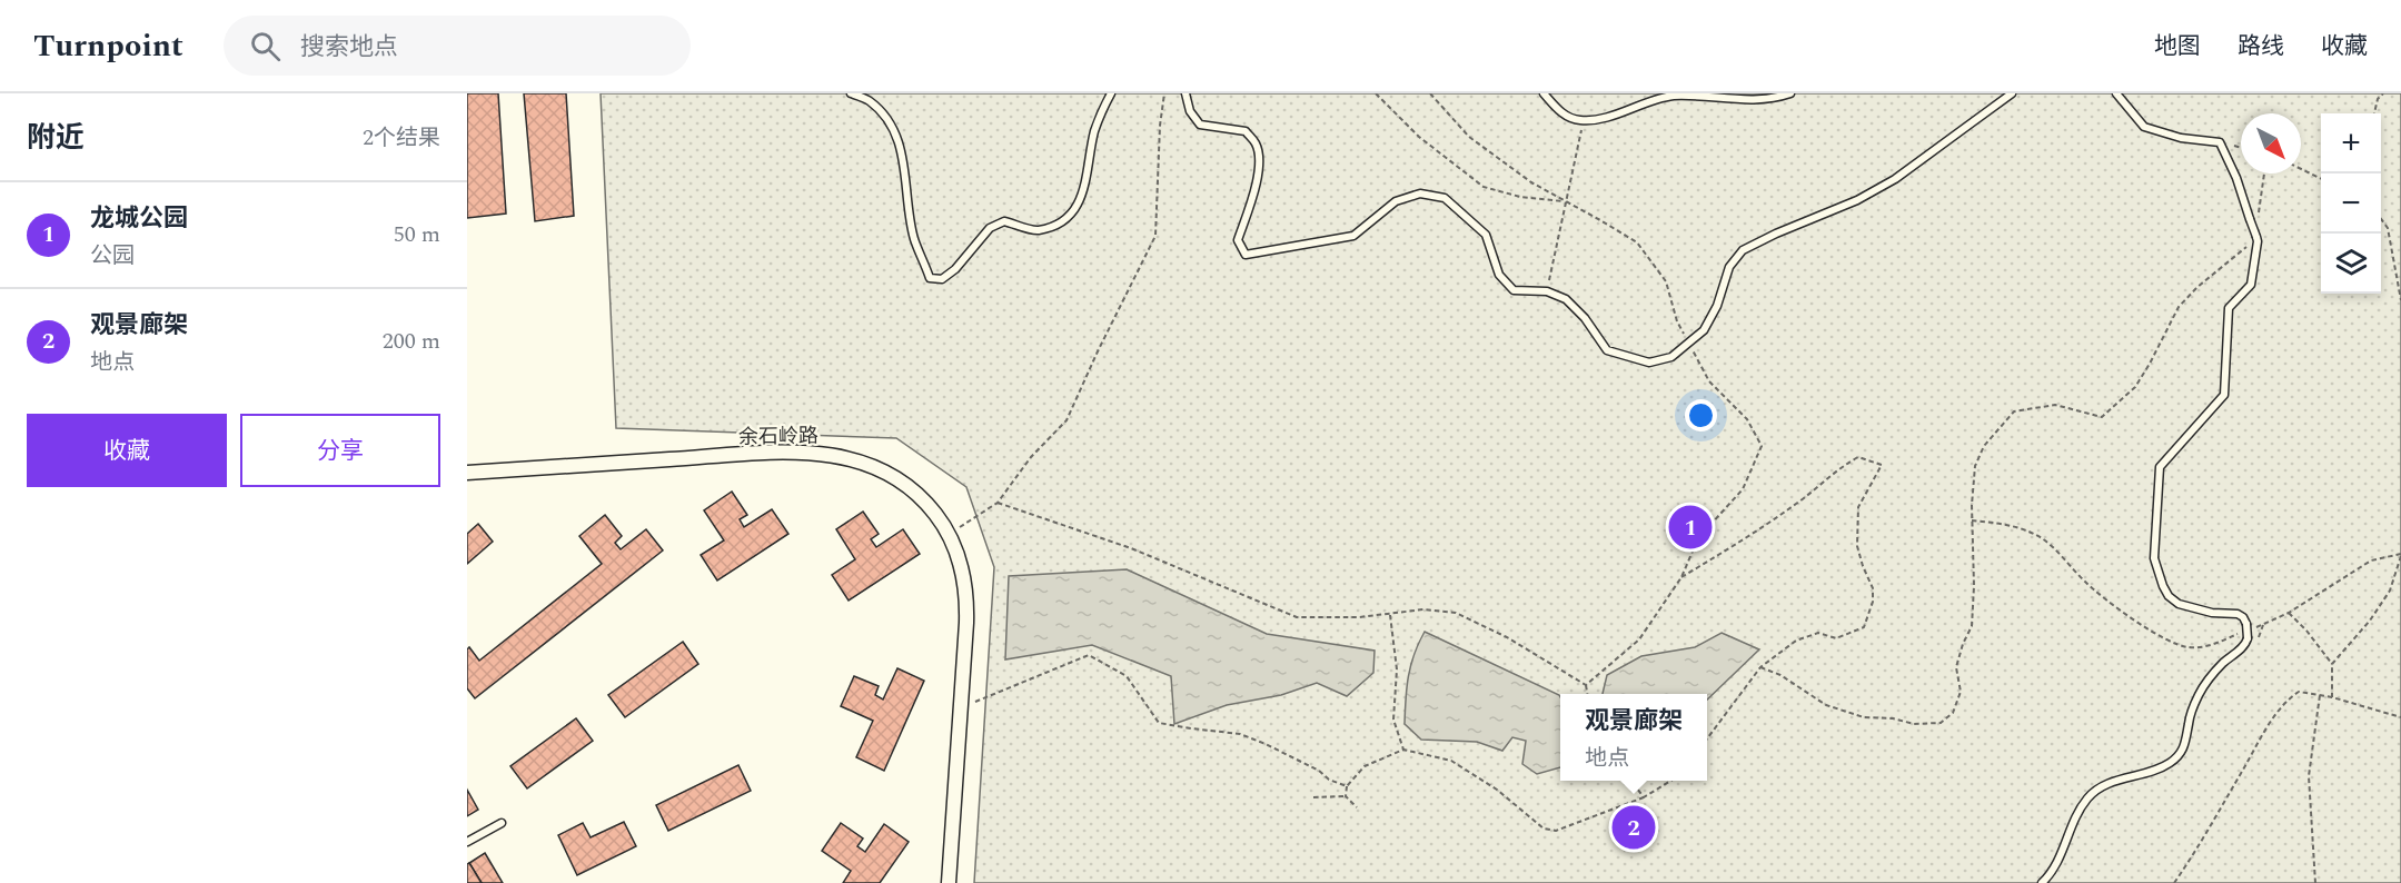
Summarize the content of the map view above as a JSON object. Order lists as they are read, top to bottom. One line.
{"streets":{"street":["余石岭路"]},"north":"bottom right","page":{"header":"Turnpoint","search":"搜索地点","nav":["地图","路线","收藏"],"heading":["附近","2个结果"],"map_buttons":["+","−"],"list":[{"mark":"1","name":"龙城公园","note":"公园","value":"50 m"},{"mark":"2","name":"观景廊架","note":"地点","value":"200 m"}],"buttons":["收藏","分享"],"pins":["1","2"],"popup":["观景廊架","地点"]}}
